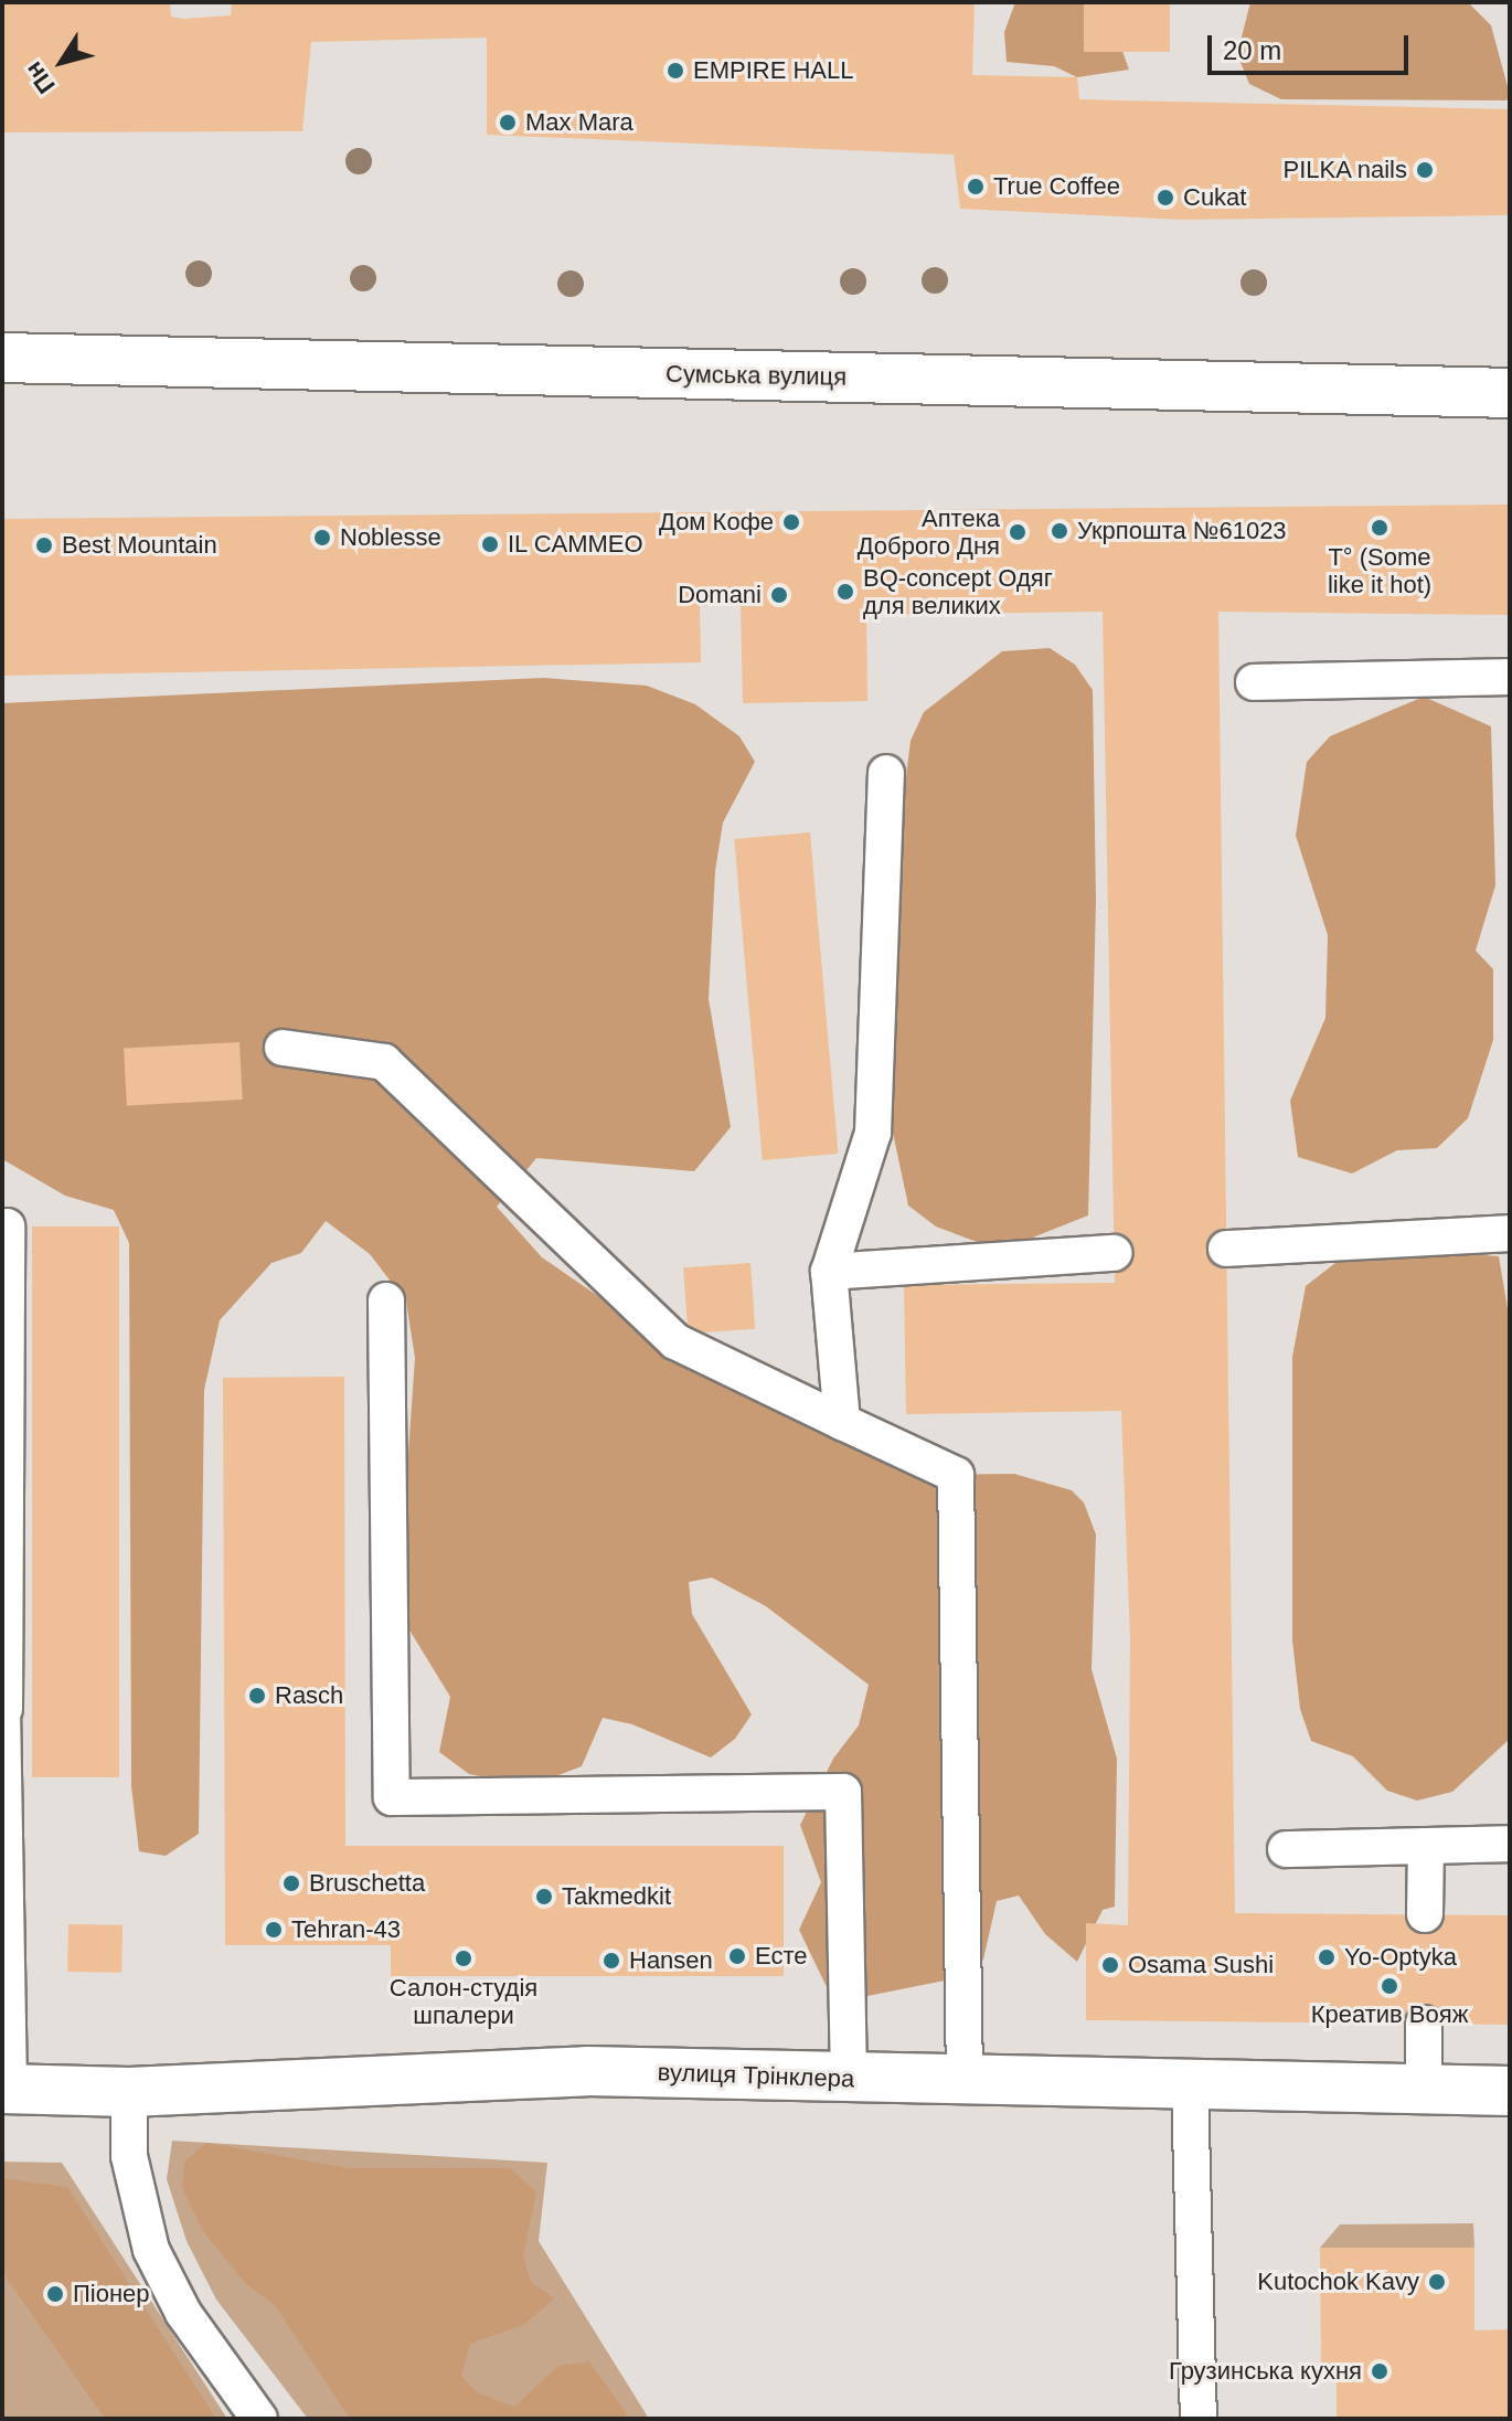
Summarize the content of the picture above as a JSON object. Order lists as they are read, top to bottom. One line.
{"streets":{"street":["Сумська вулиця","вулиця Трінклера"]},"places":["EMPIRE HALL","Max Mara","PILKA nails","True Coffee","Cukat","Дом Кофе","T° (Some like it hot)","Укрпошта №61023","Аптека Доброго Дня","Noblesse","IL CAMMEO","Best Mountain","BQ-concept Одяг для великих","Domani","Rasch","Bruschetta","Takmedkit","Tehran-43","Есте","Yo-Optyka","Салон-студія шпалери","Hansen","Osama Sushi","Креатив Вояж","Kutochok Kavy","Піонер","Грузинська кухня"],"scale_bar":"20 m","north":"bottom left"}
